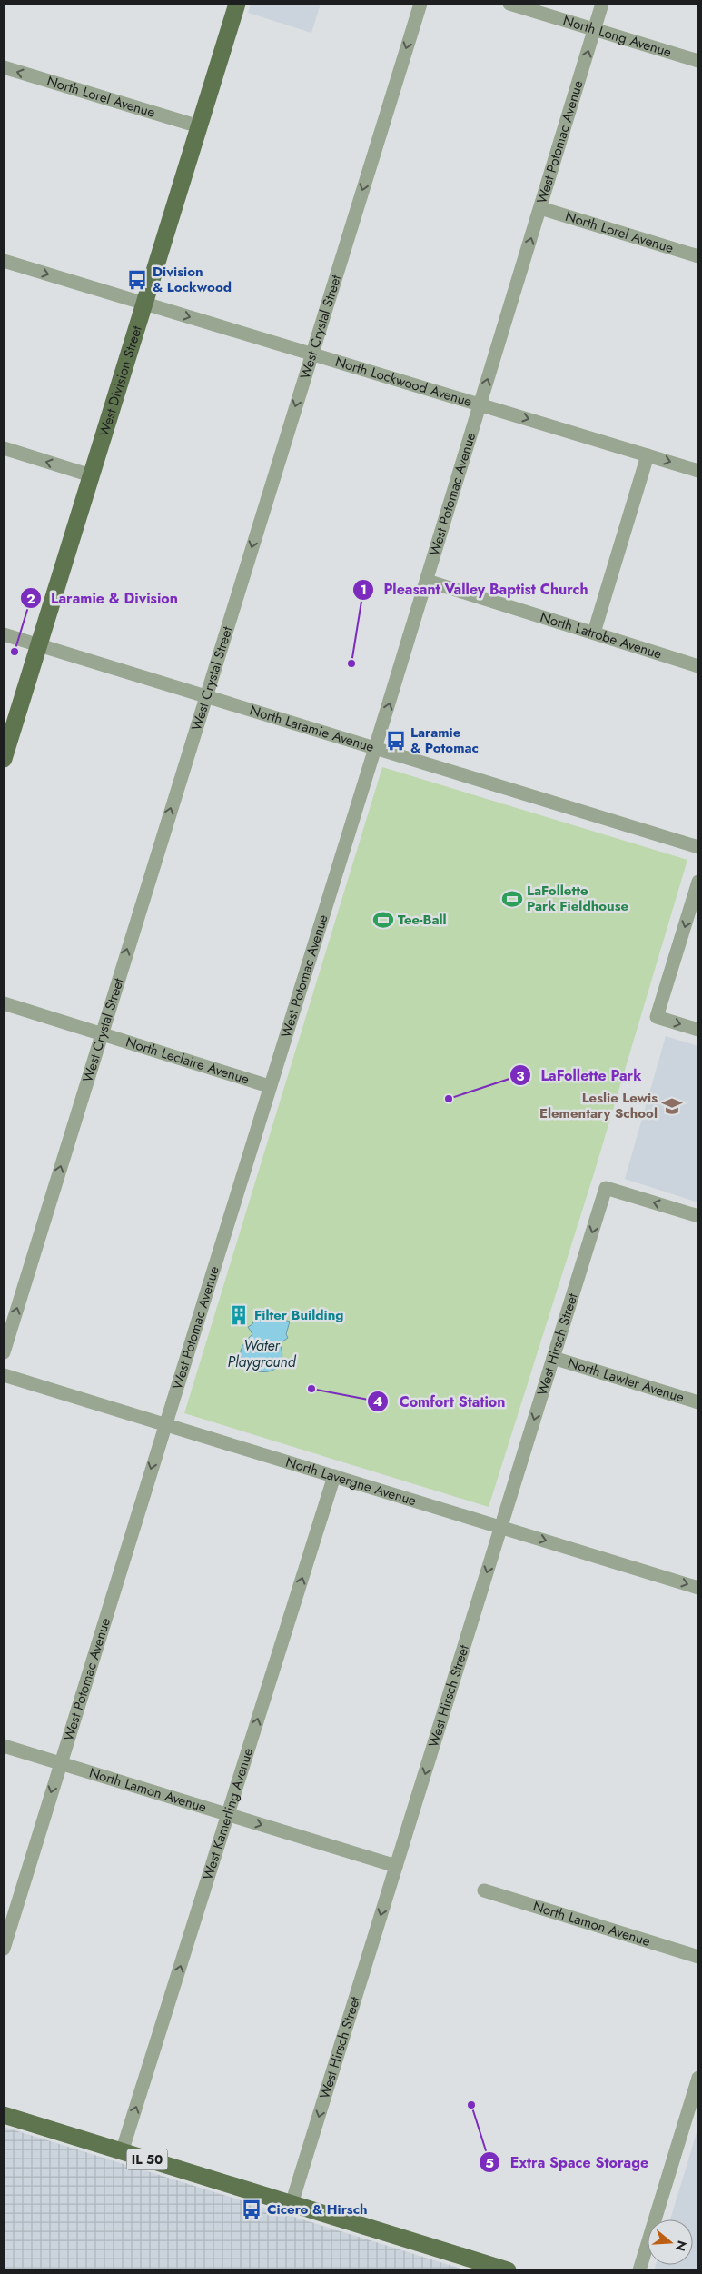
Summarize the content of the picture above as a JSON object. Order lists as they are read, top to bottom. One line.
{"streets":{"main road":["West Division Street","IL 50"],"street":["North Long Avenue","North Lorel Avenue","West Potomac Avenue","West Crystal Street","North Lockwood Avenue","North Latrobe Avenue","North Laramie Avenue","North Leclaire Avenue","West Hirsch Street","North Lawler Avenue","North Lavergne Avenue","North Lamon Avenue","West Kamerling Avenue"]},"crossings":[["North Long Avenue","West Potomac Avenue"],["North Lorel Avenue","West Potomac Avenue"],["North Lorel Avenue","West Division Street"],["West Potomac Avenue","North Lockwood Avenue"],["West Potomac Avenue","North Latrobe Avenue"],["West Potomac Avenue","North Laramie Avenue"],["West Potomac Avenue","North Leclaire Avenue"],["West Potomac Avenue","North Lavergne Avenue"],["West Potomac Avenue","North Lamon Avenue"],["West Crystal Street","North Lockwood Avenue"],["West Crystal Street","North Laramie Avenue"],["West Crystal Street","North Leclaire Avenue"],["West Division Street","North Lockwood Avenue"],["West Division Street","North Laramie Avenue"],["West Hirsch Street","North Lawler Avenue"],["West Hirsch Street","North Lavergne Avenue"],["West Hirsch Street","North Lamon Avenue"],["West Hirsch Street","IL 50"],["North Lavergne Avenue","West Kamerling Avenue"],["North Lamon Avenue","West Kamerling Avenue"],["West Kamerling Avenue","IL 50"]],"one_way":["North Lorel Avenue","North Lockwood Avenue","West Hirsch Street","West Kamerling Avenue"],"water":["Water Playground"],"places":{"bus stop":["Division & Lockwood","Laramie & Potomac","Cicero & Hirsch"],"other":["Laramie & Division","Pleasant Valley Baptist Church","LaFollette Park","Comfort Station","Extra Space Storage"],"sports":["LaFollette Park Fieldhouse","Tee-Ball"],"school or university":["Leslie Lewis Elementary School"],"building":["Filter Building"]},"north":"right"}
